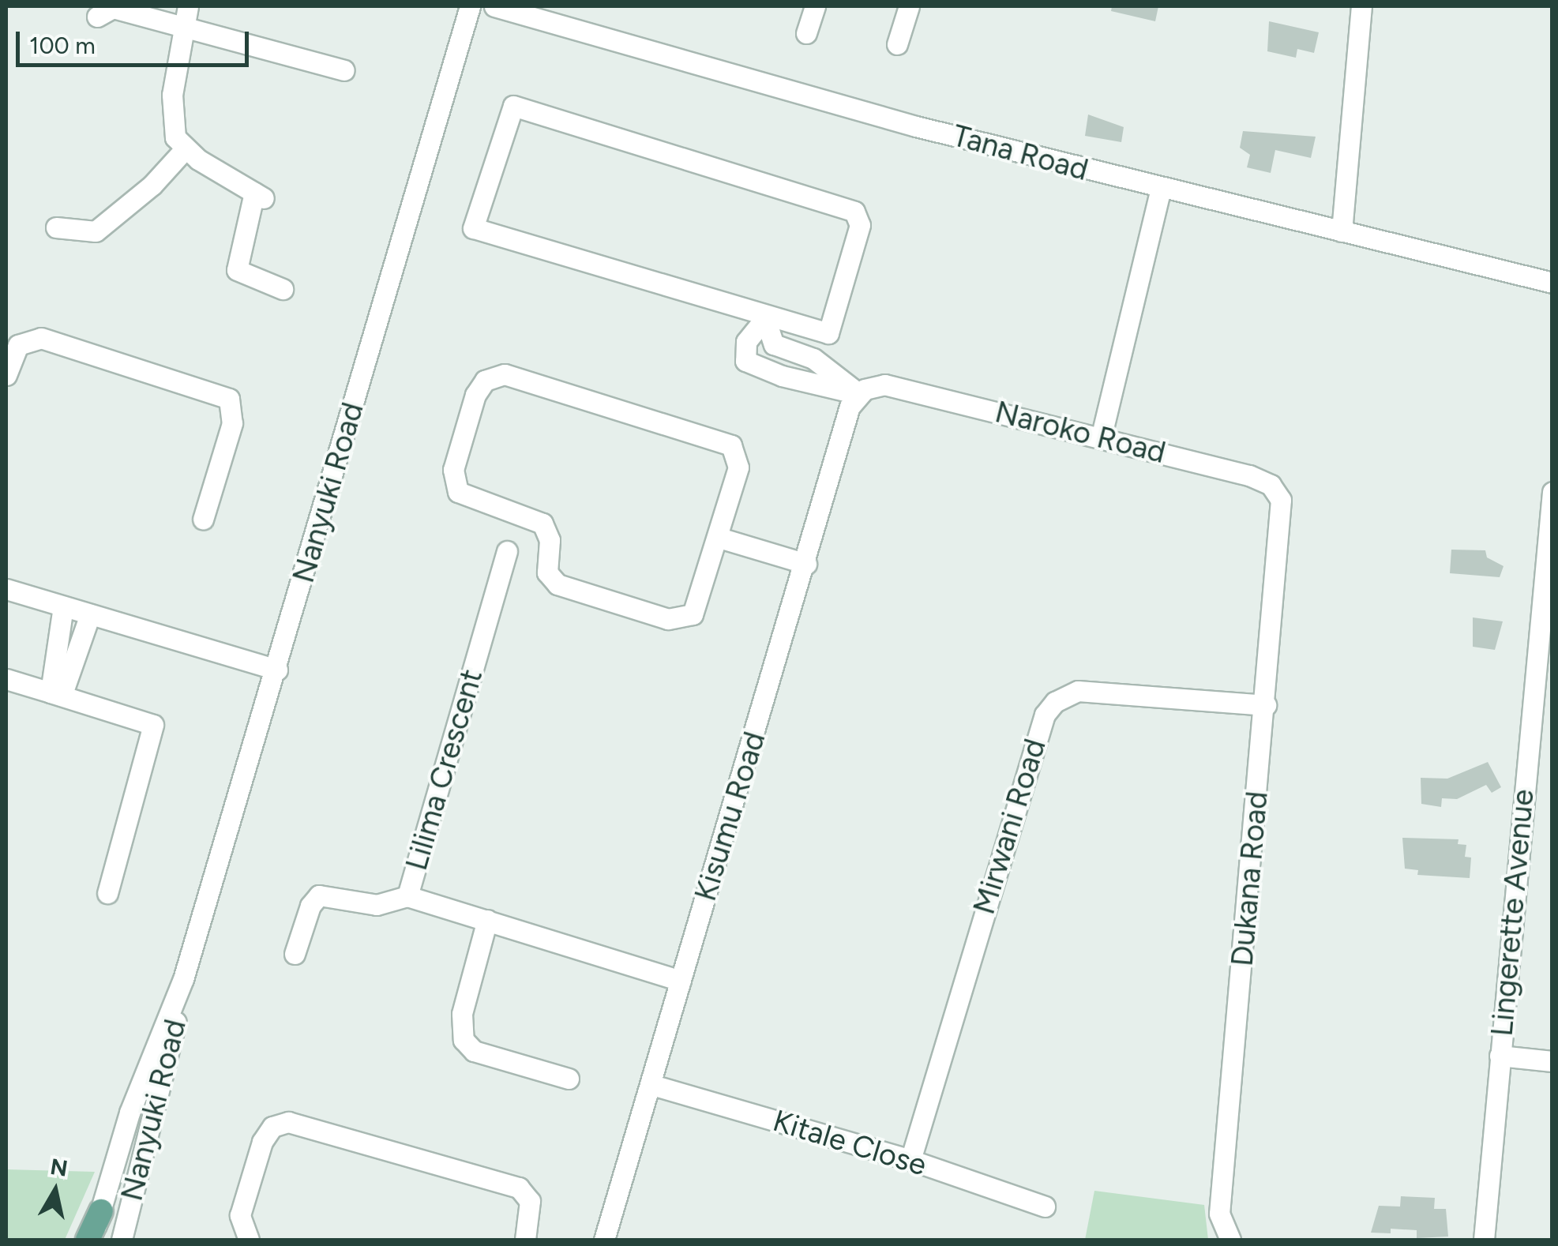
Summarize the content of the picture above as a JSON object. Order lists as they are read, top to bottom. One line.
{"streets":{"street":["Tana Road","Naroko Road","Nanyuki Road","Lilima Crescent","Kisumu Road","Mirwani Road","Dukana Road","Lingerette Avenue","Kitale Close"]},"crossings":[["Naroko Road","Kisumu Road"],["Naroko Road","Dukana Road"],["Lilima Crescent","Kisumu Road"],["Kisumu Road","Kitale Close"],["Mirwani Road","Dukana Road"],["Mirwani Road","Kitale Close"]],"scale_bar":"100 m","north":"top"}
